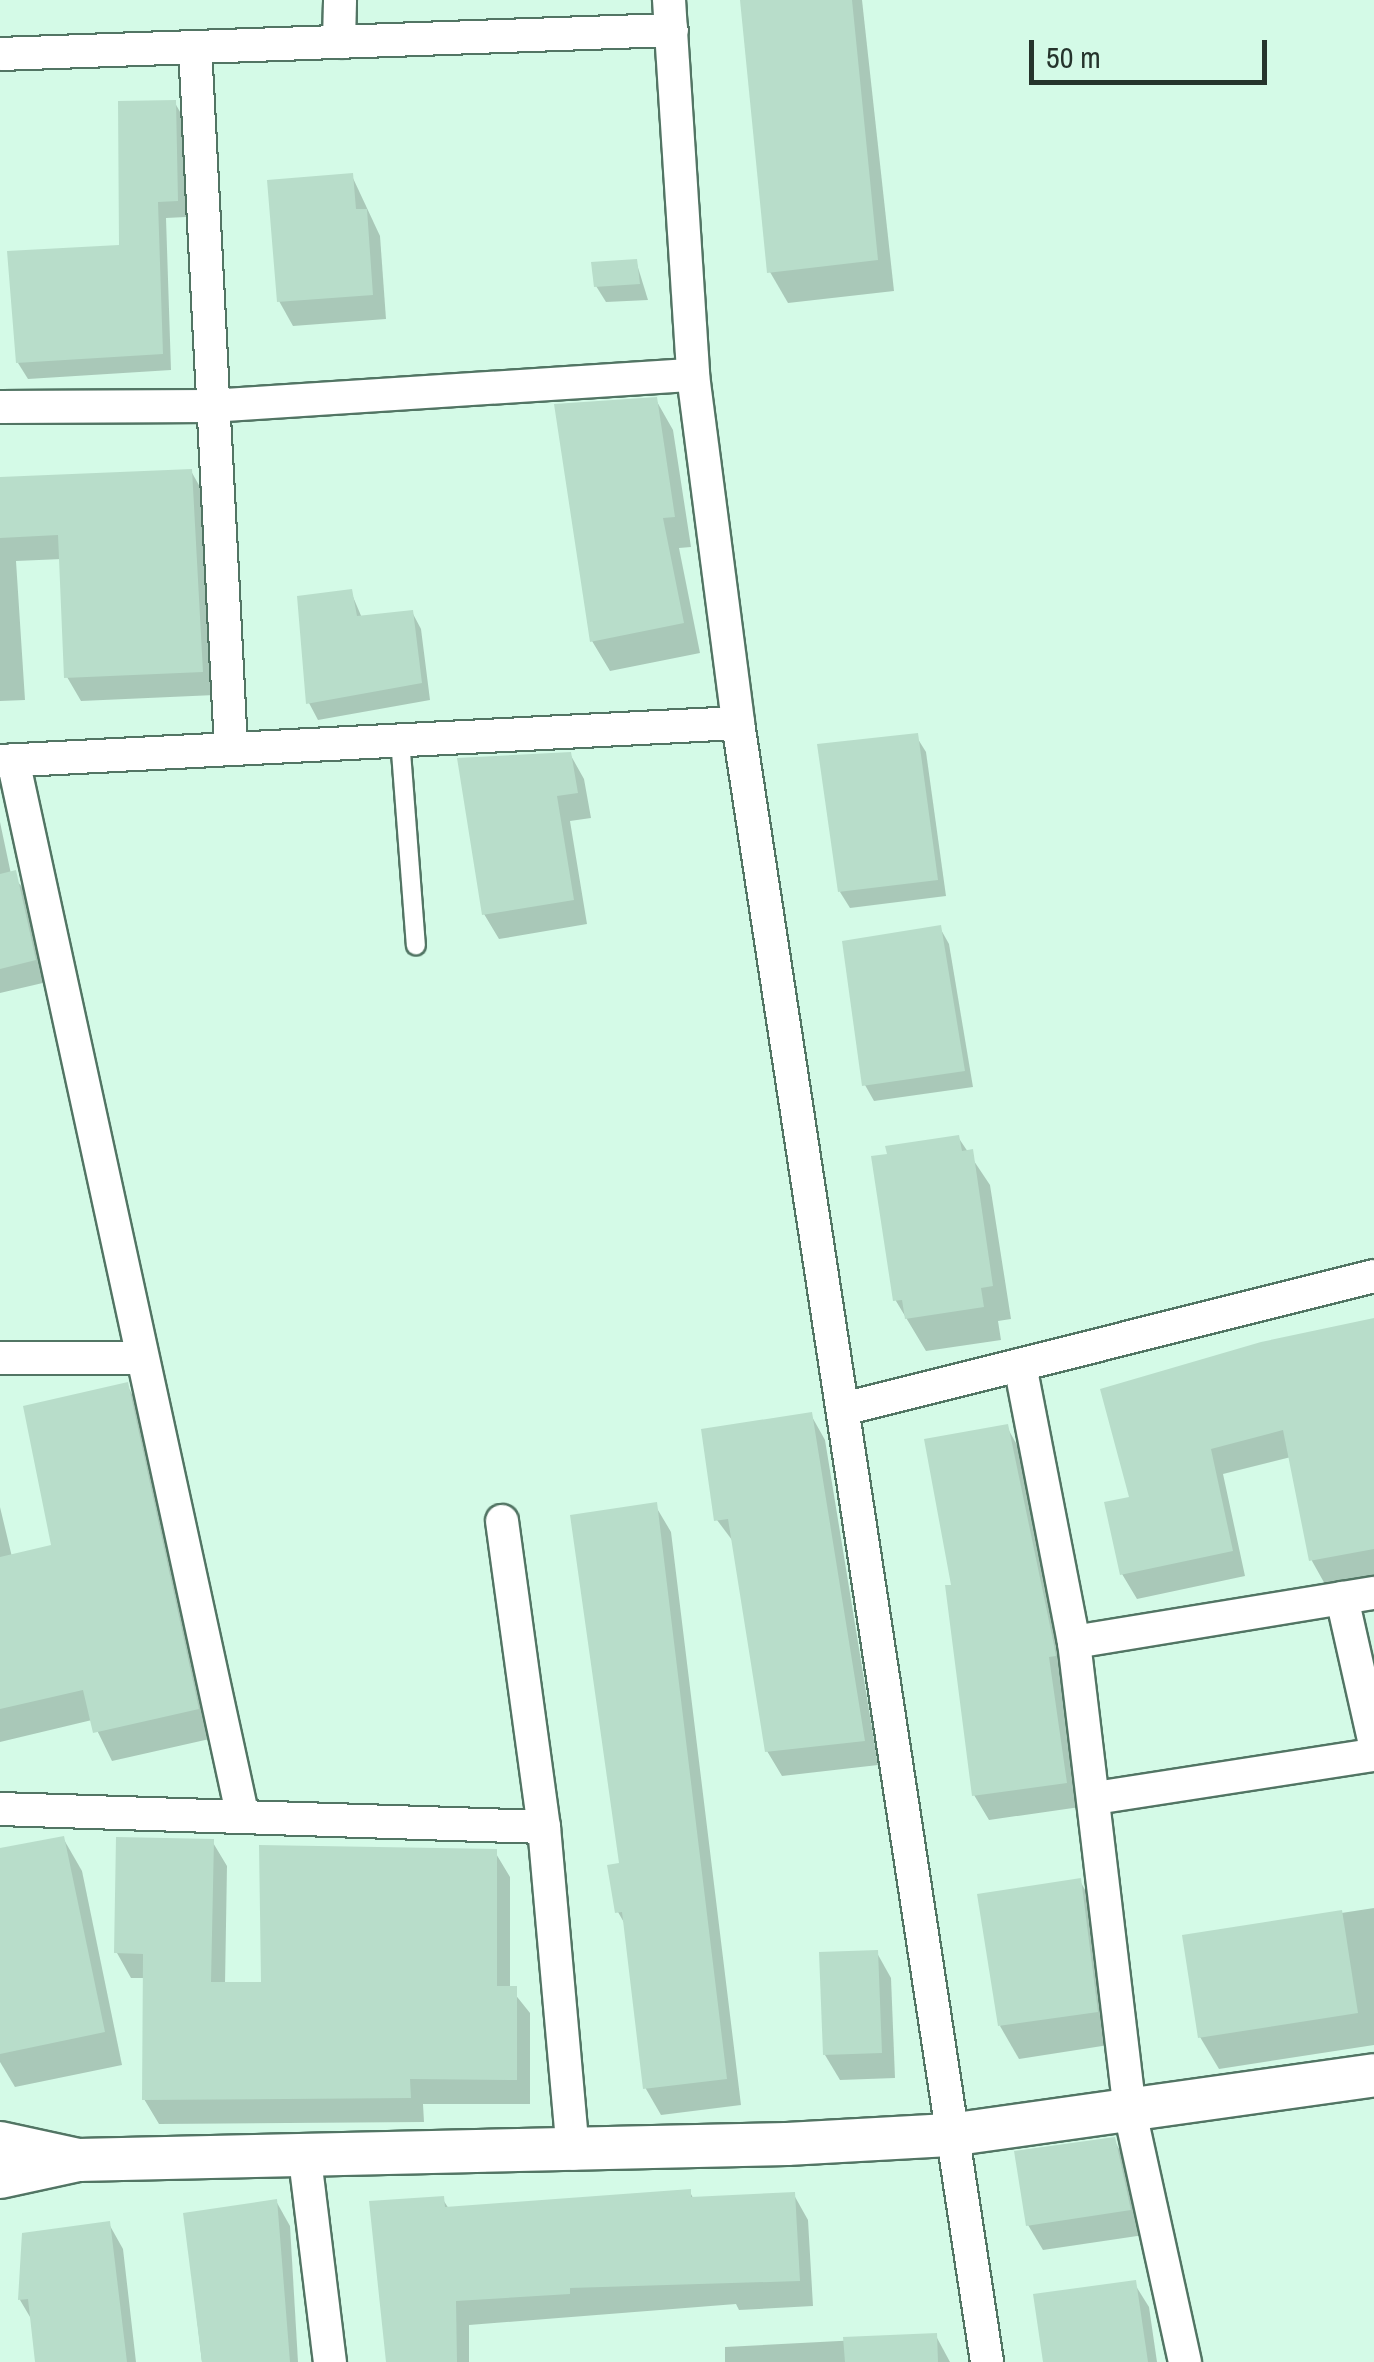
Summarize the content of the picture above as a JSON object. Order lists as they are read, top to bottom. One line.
{"scale_bar":"50 m"}
